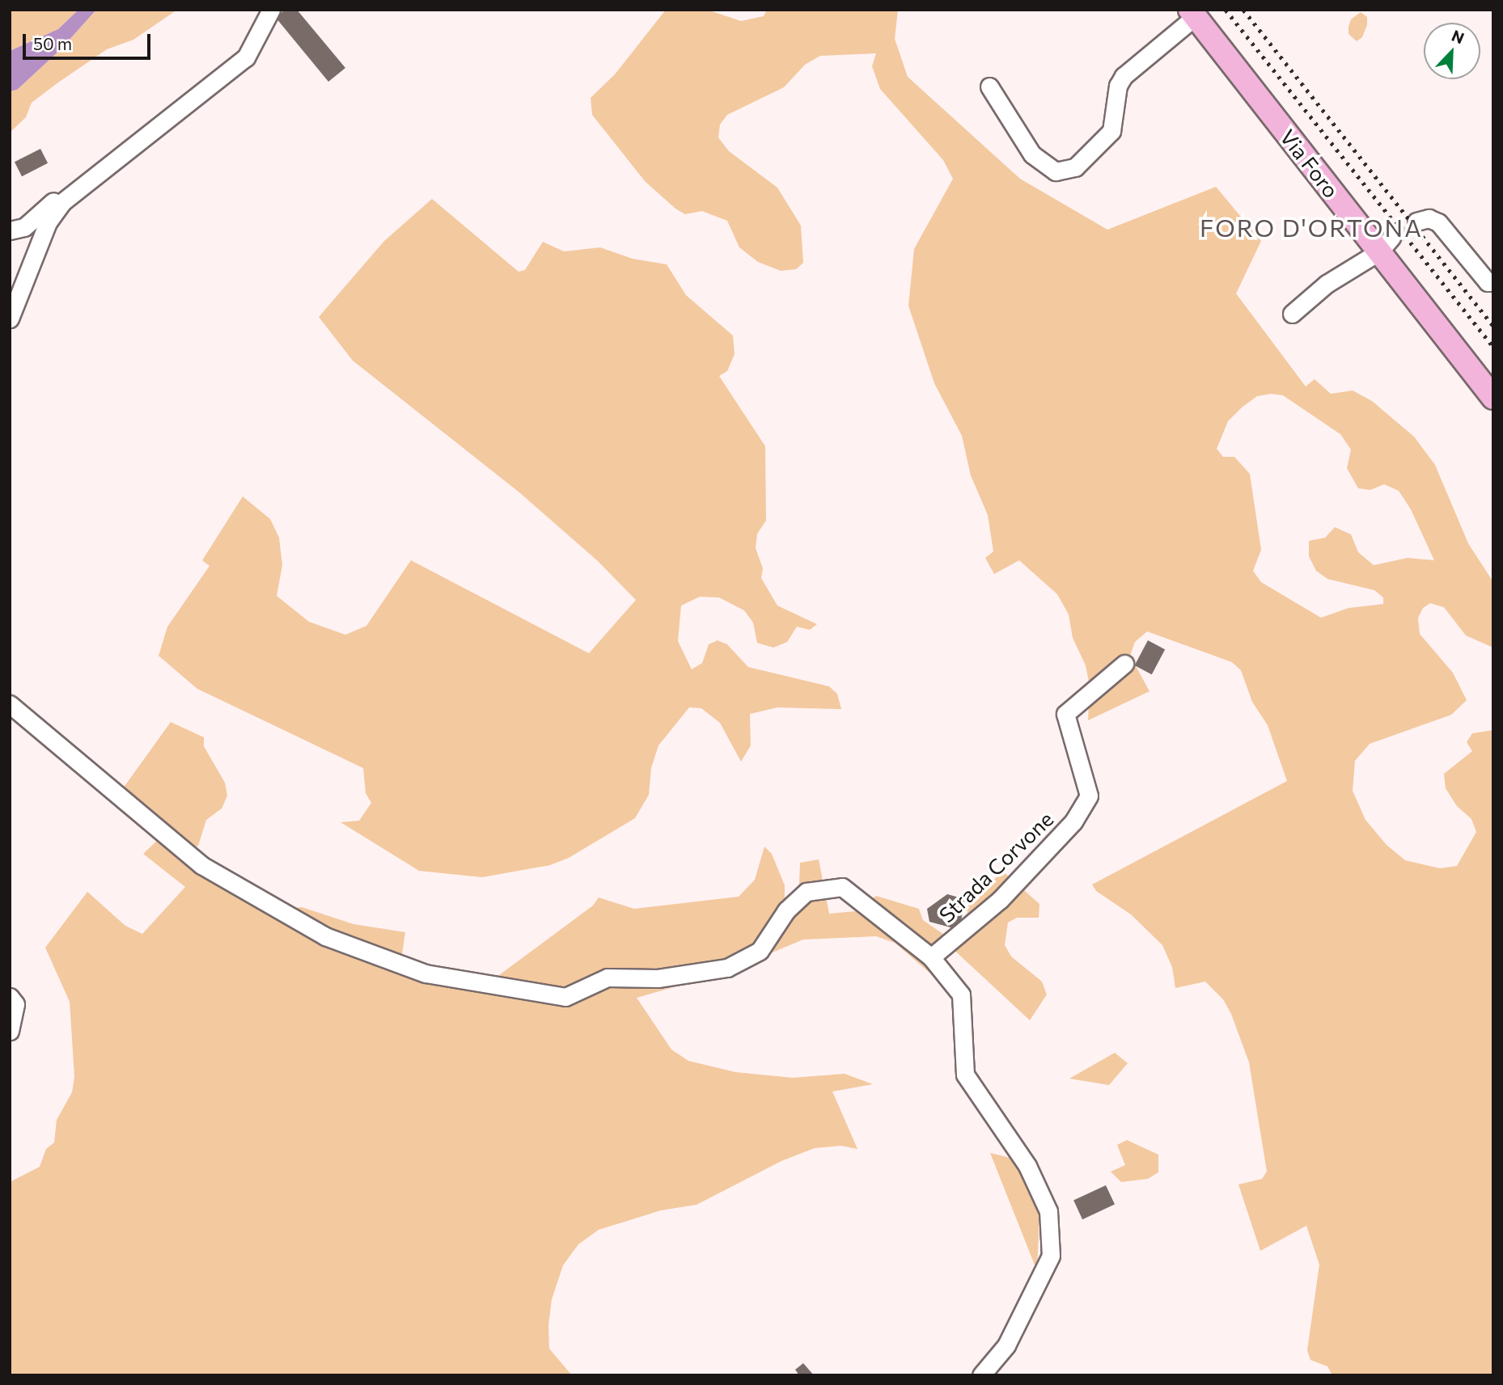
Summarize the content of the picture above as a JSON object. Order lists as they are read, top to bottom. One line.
{"streets":{"main road":["Via Foro"],"street":["Strada Corvone"]},"districts":["FORO D'ORTONA"],"scale_bar":"50 m","north":"top right"}
